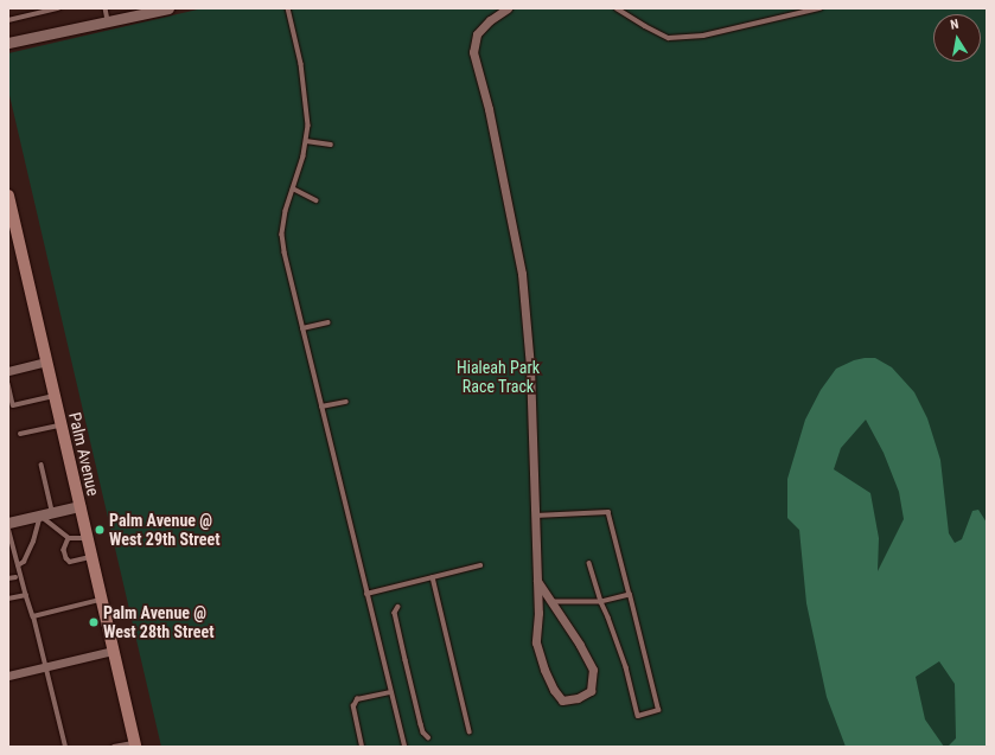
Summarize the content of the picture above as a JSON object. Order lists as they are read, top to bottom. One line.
{"streets":{"main road":["Palm Avenue"]},"parks":["Hialeah Park Race Track"],"places":["Palm Avenue @ West 29th Street","Palm Avenue @ West 28th Street"],"north":"top"}
